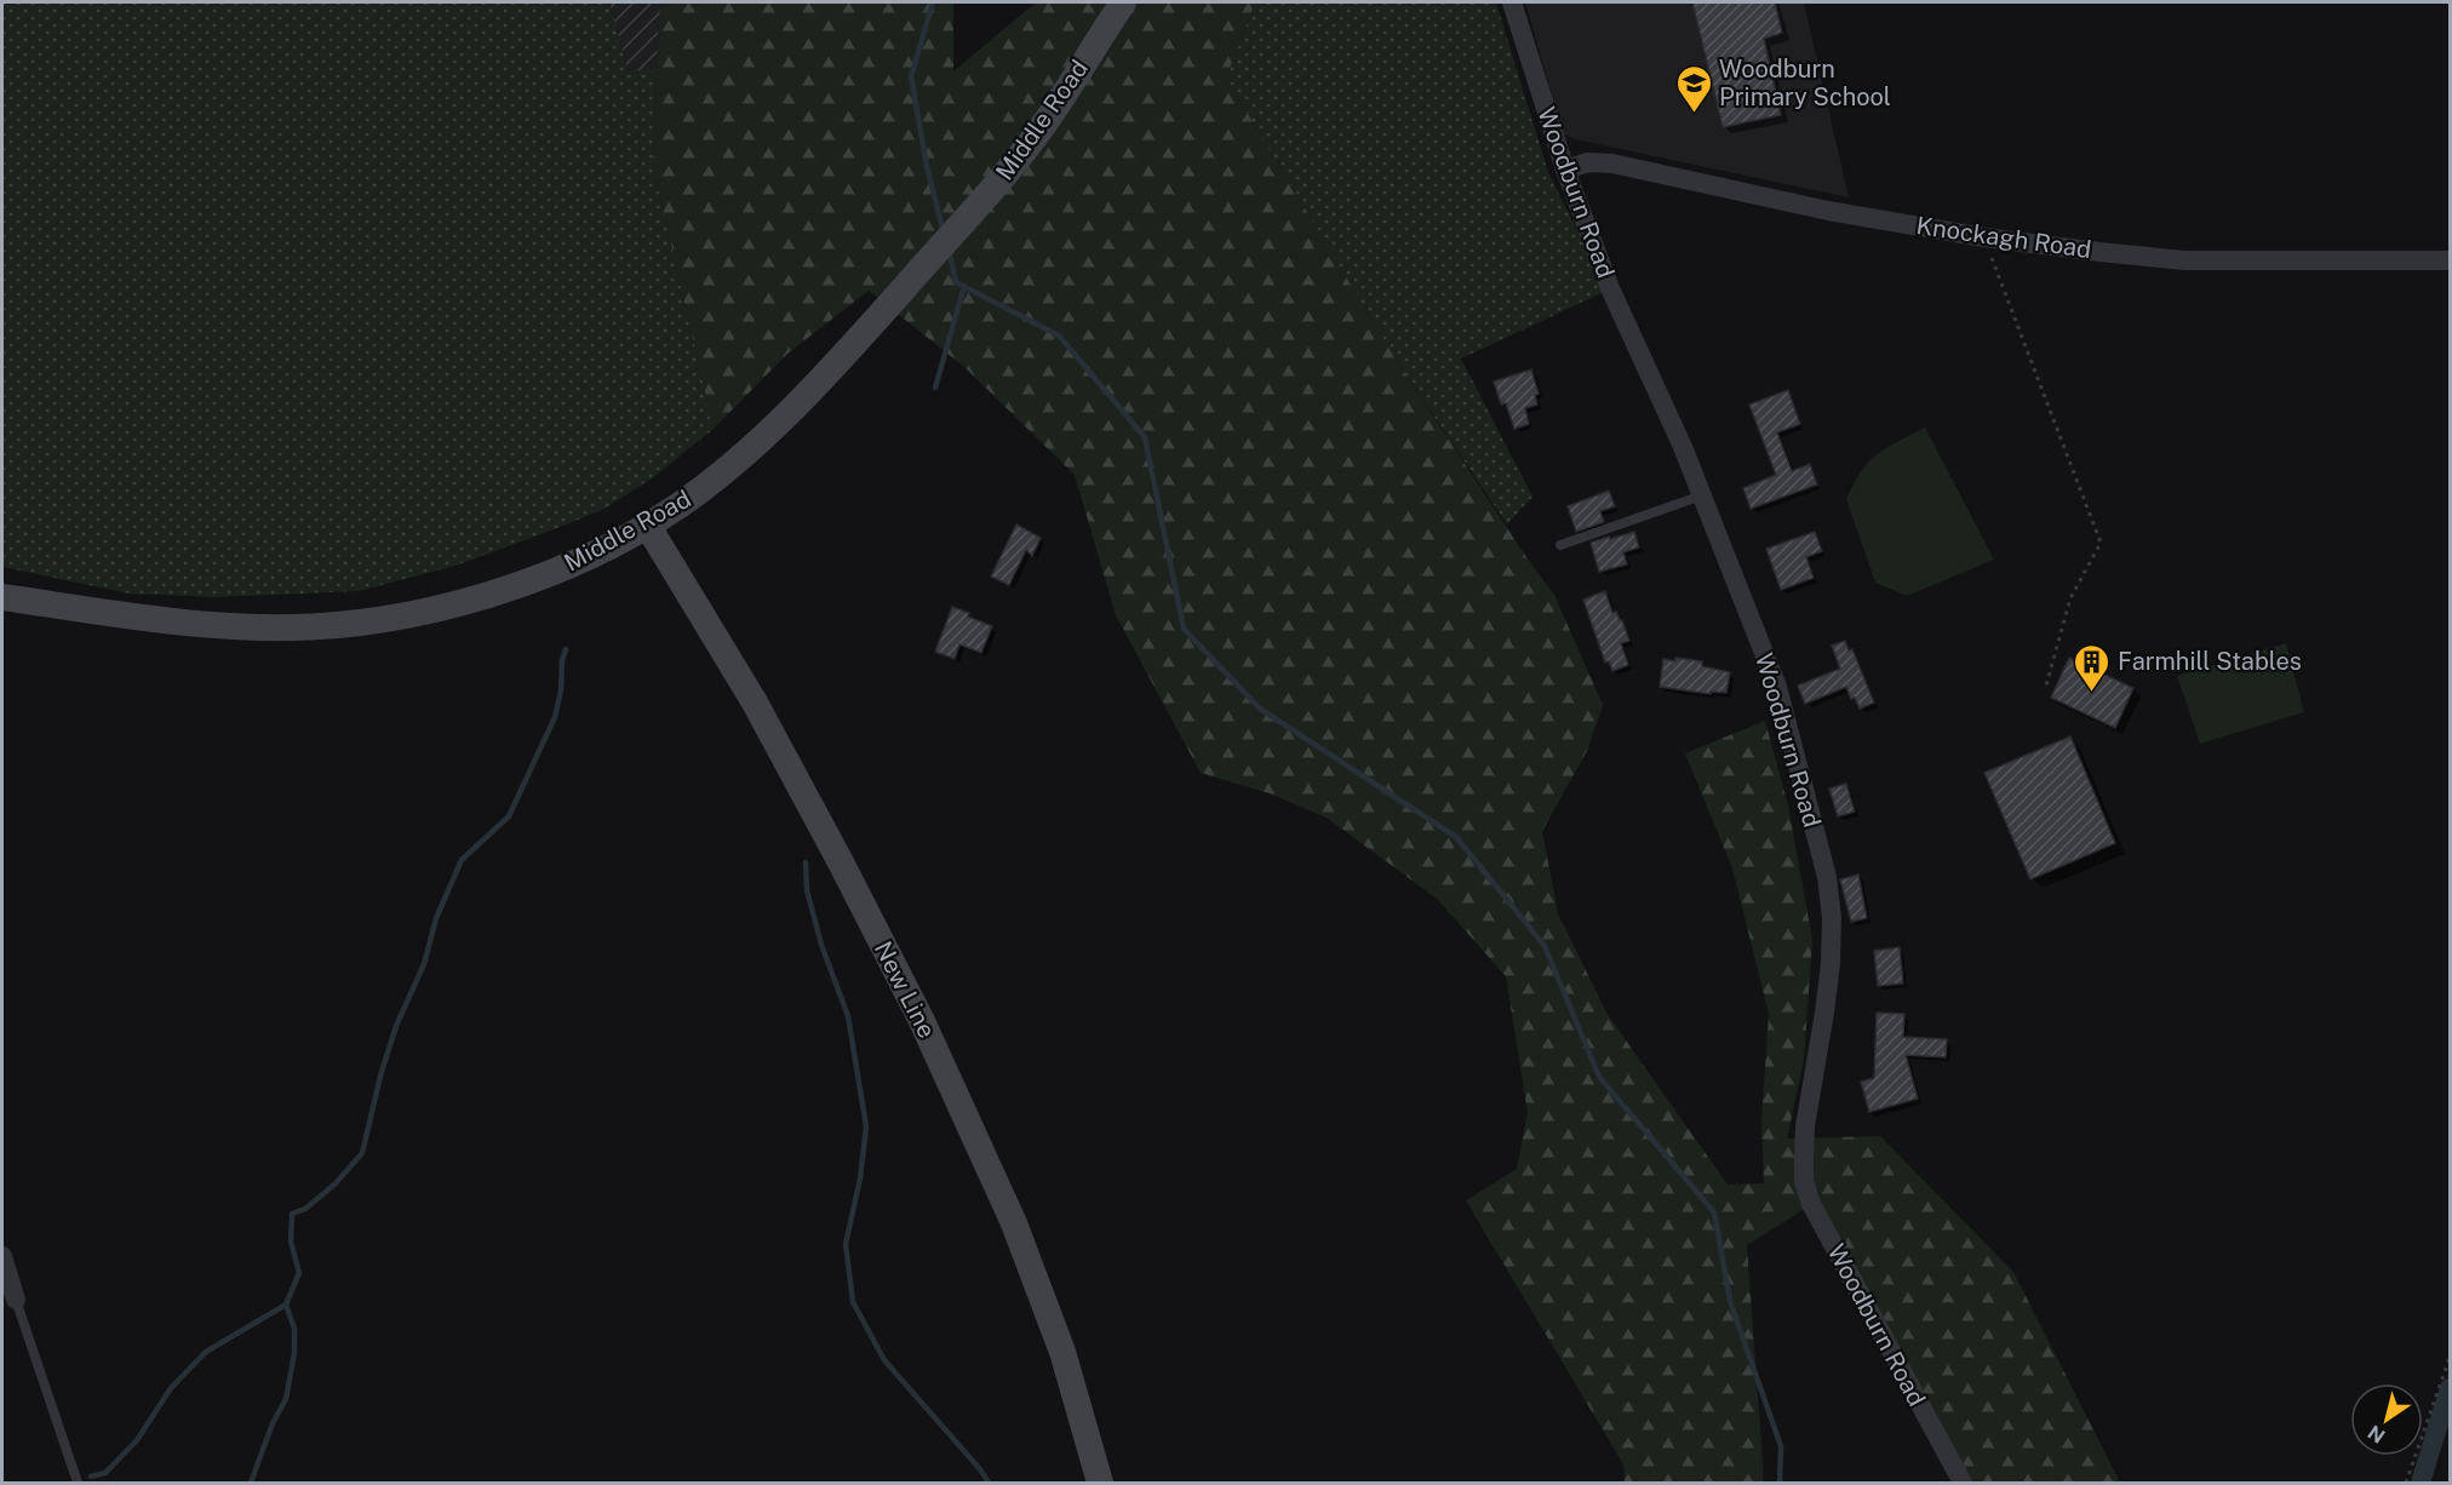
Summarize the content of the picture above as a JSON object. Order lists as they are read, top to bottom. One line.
{"streets":{"main road":["Middle Road","New Line"],"street":["Woodburn Road","Knockagh Road"]},"crossings":[["Middle Road","New Line"],["Woodburn Road","Knockagh Road"]],"places":{"school or university":["Woodburn Primary School"],"building":["Farmhill Stables"]},"north":"bottom left"}
